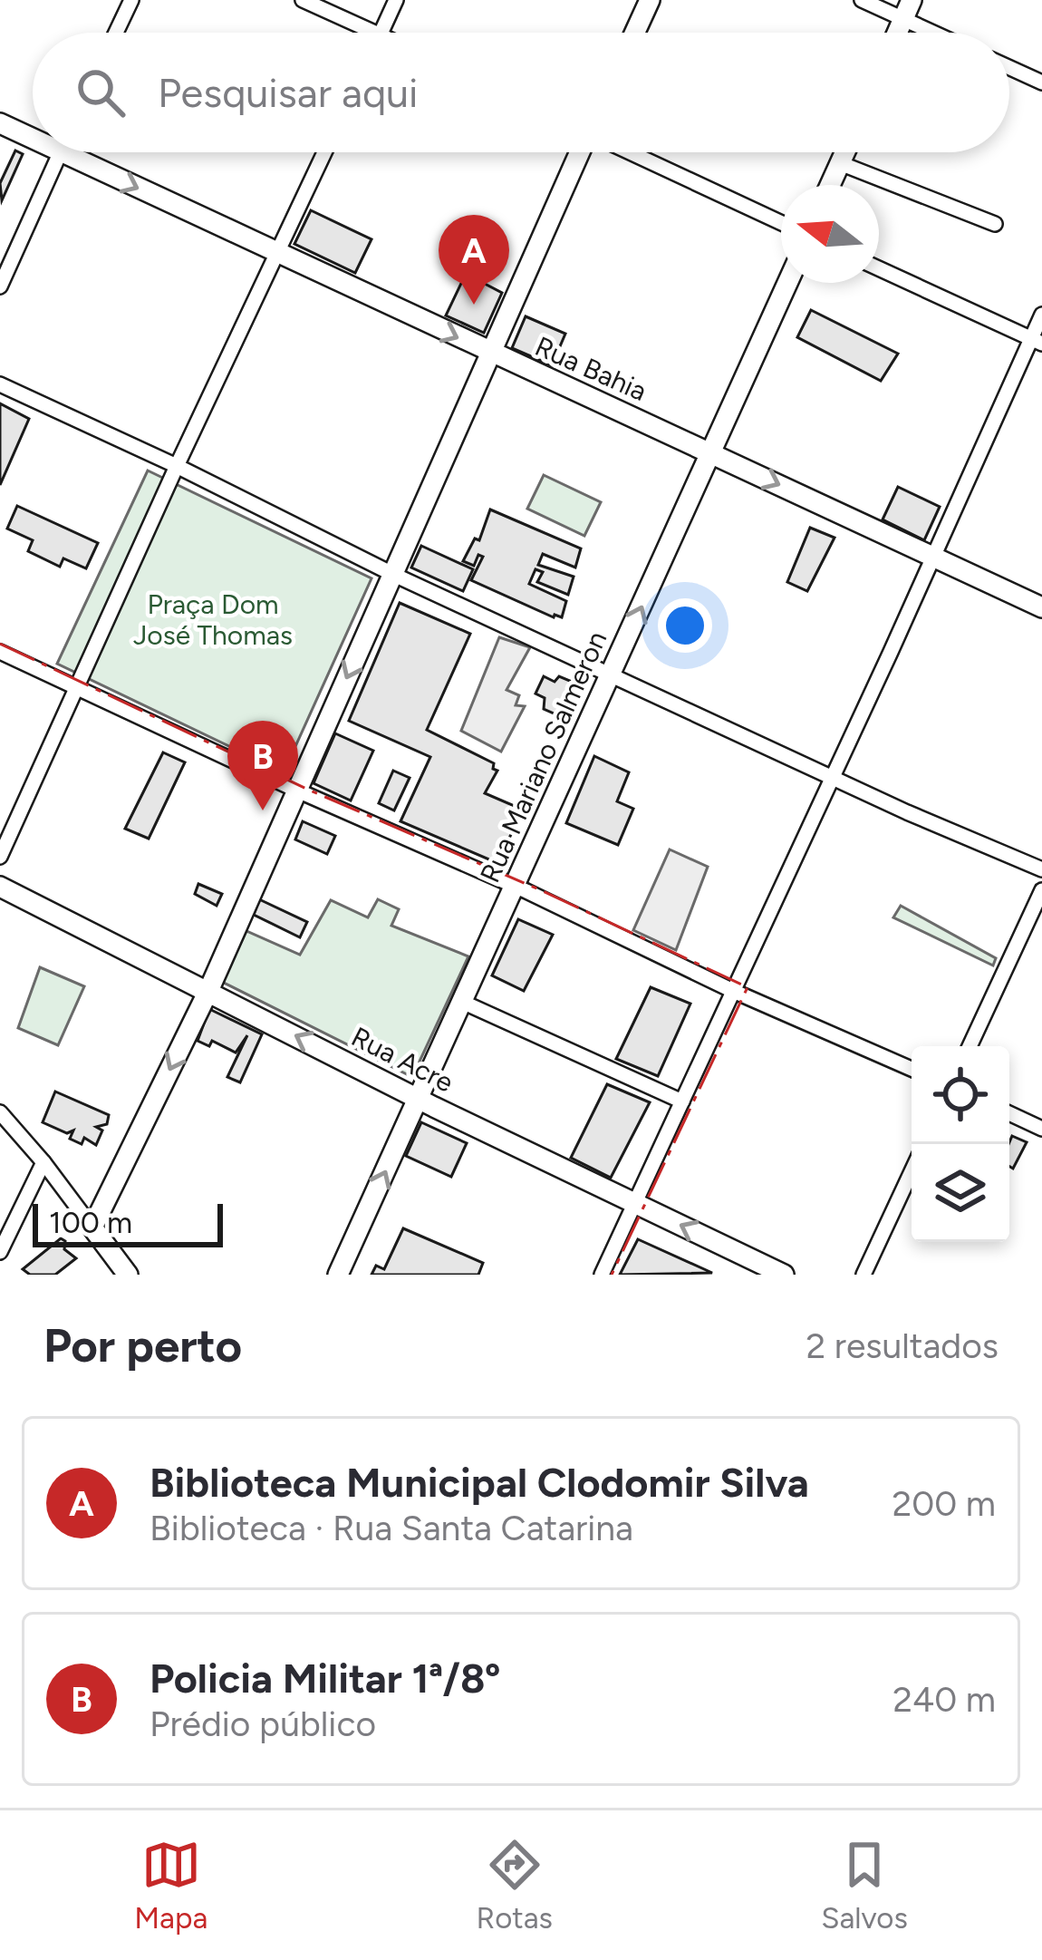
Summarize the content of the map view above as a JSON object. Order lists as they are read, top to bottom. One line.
{"streets":{"main road":["Rua Bahia","Rua Mariano Salmeron","Rua Acre"]},"crossings":[["Rua Bahia","Rua Mariano Salmeron"],["Rua Mariano Salmeron","Rua Acre"]],"one_way":["Rua Bahia","Rua Mariano Salmeron","Rua Acre"],"parks":["Praça Dom José Thomas"],"scale_bar":"100 m","north":"left","page":{"search":"Pesquisar aqui","pins":["A","B"],"scale":"100 m","heading":["Por perto","2 resultados"],"list":[{"mark":"A","name":"Biblioteca Municipal Clodomir Silva","note":"Biblioteca · Rua Santa Catarina","value":"200 m"},{"mark":"B","name":"Policia Militar 1ª/8º","note":"Prédio público","value":"240 m"}],"nav":["Mapa","Rotas","Salvos"]}}
